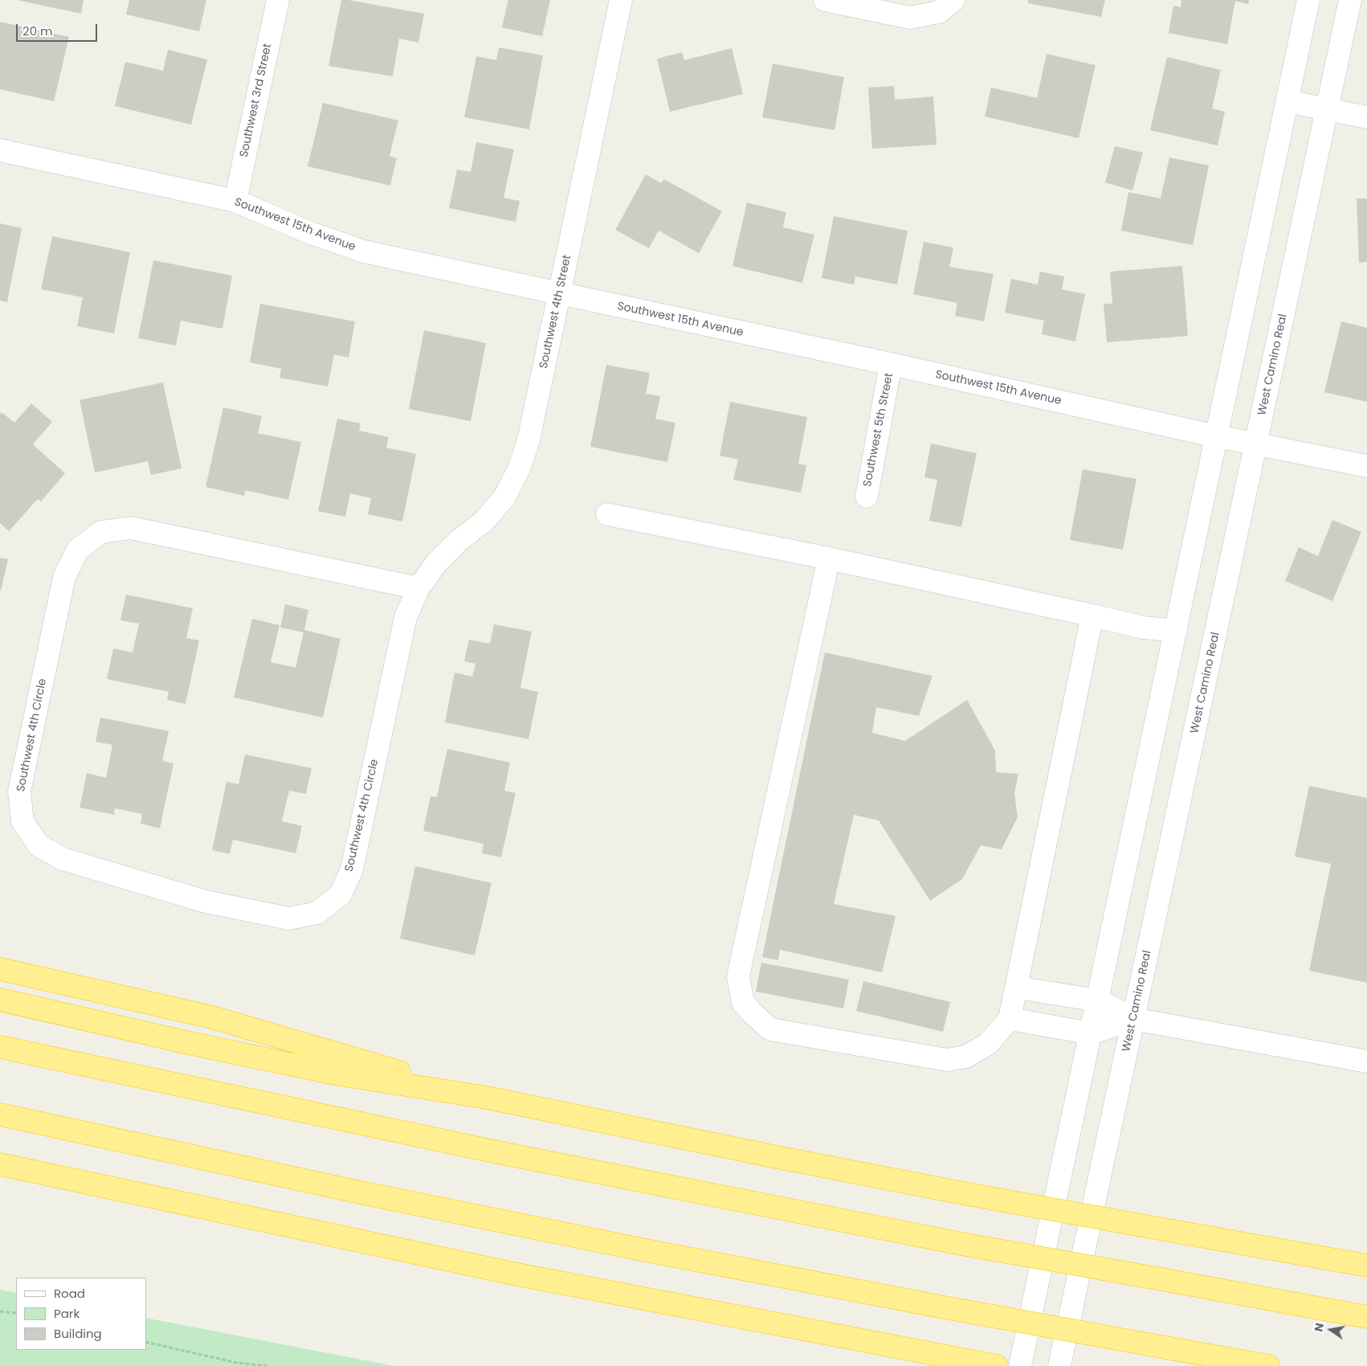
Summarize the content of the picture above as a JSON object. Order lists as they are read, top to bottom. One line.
{"streets":{"street":["Southwest 3rd Street","Southwest 15th Avenue","Southwest 4th Street","West Camino Real","Southwest 5th Street","Southwest 4th Circle"]},"crossings":[["Southwest 3rd Street","Southwest 15th Avenue"],["Southwest 15th Avenue","Southwest 4th Street"],["Southwest 15th Avenue","West Camino Real"],["Southwest 15th Avenue","Southwest 5th Street"],["Southwest 4th Street","Southwest 4th Circle"]],"legend":["Road","Park","Building"],"scale_bar":"20 m","north":"left"}
